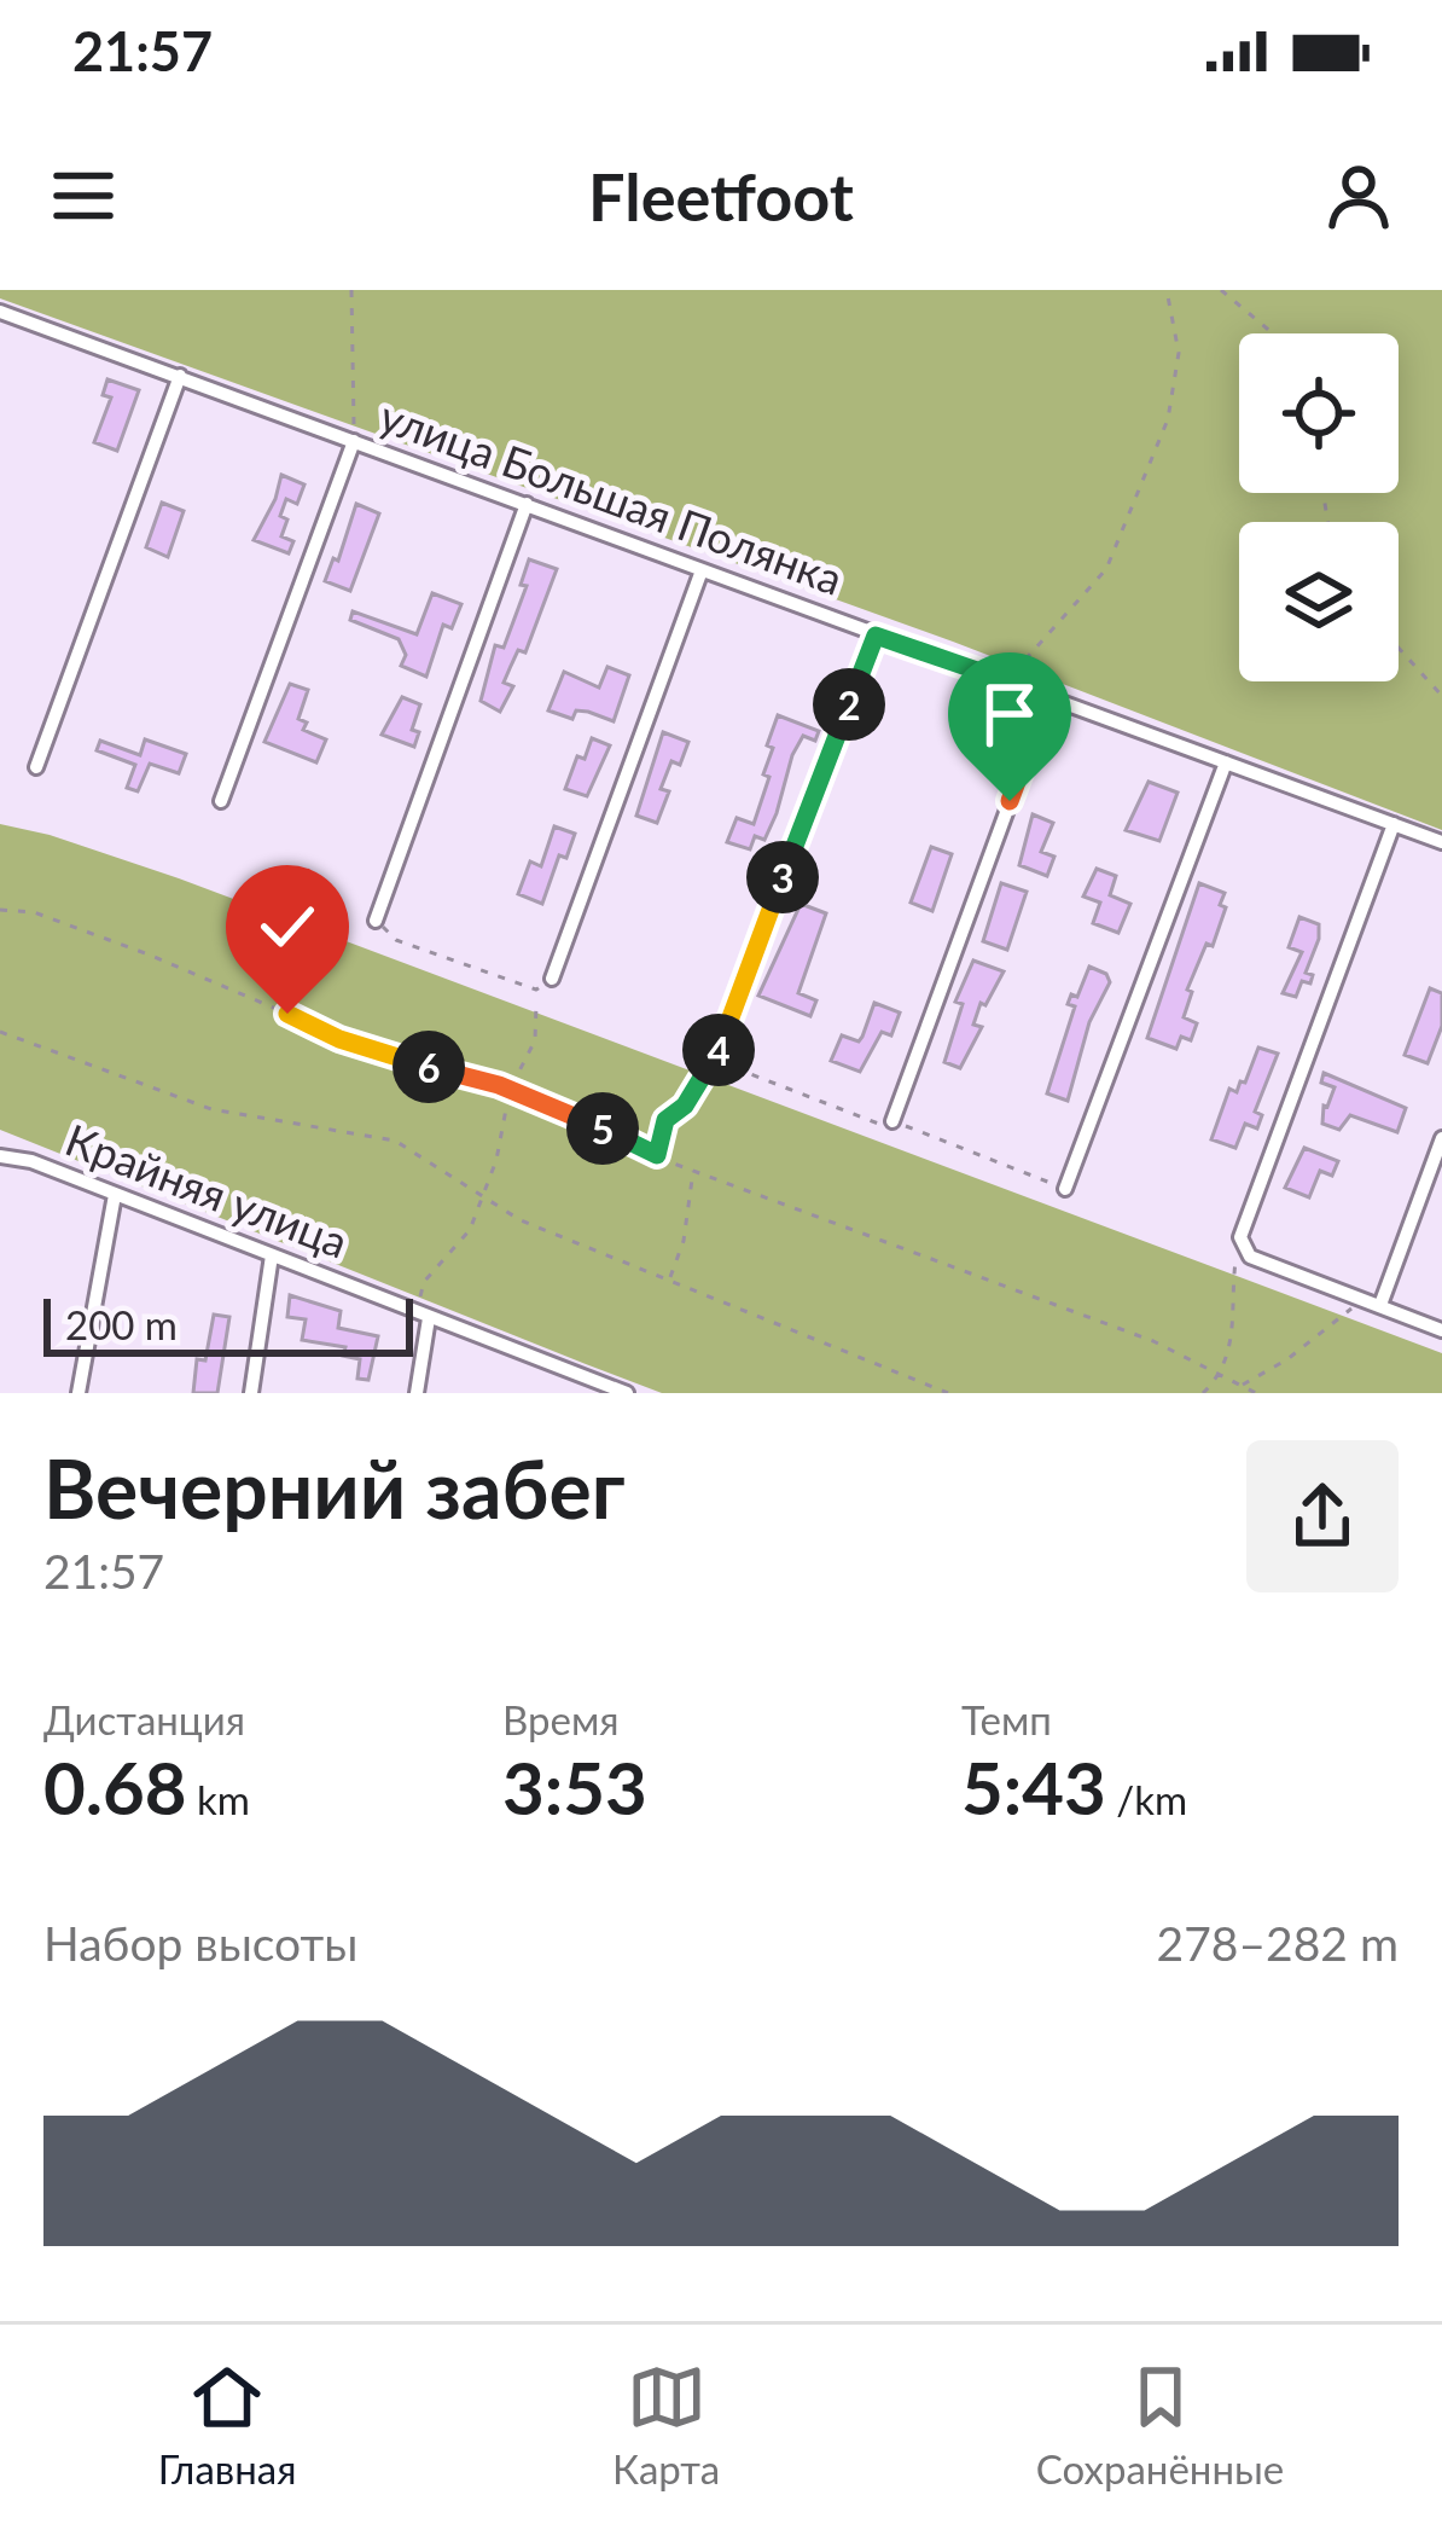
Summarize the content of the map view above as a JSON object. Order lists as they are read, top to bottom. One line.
{"streets":{"street":["улица Большая Полянка","Крайняя улица"]},"scale_bar":"200 m","page":{"status":"21:57","header":"Fleetfoot","pins":["2","3","4","6","5"],"scale":"200 m","heading":["Вечерний забег","21:57"],"stats":[["Дистанция","0.68 km"],["Время","3:53"],["Темп","5:43 /km"]],"chart":["Набор высоты","278–282 m"],"tabs":["Главная","Карта","Сохранённые"]}}
